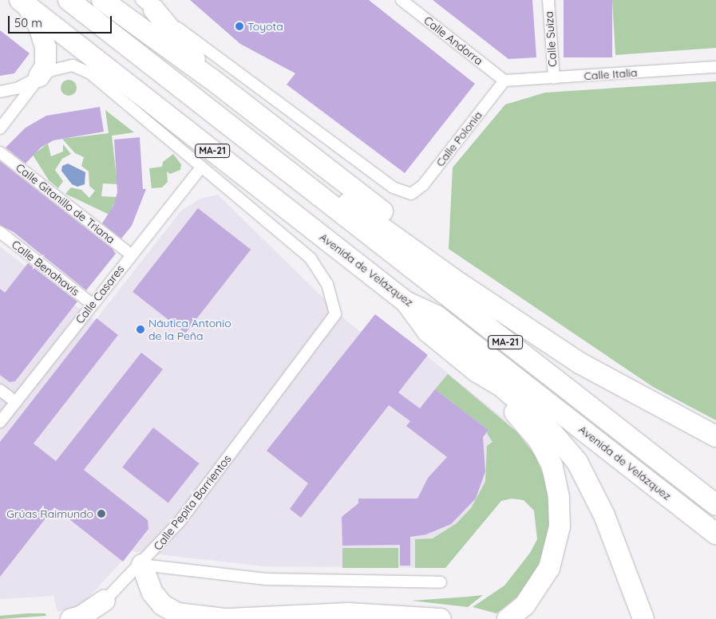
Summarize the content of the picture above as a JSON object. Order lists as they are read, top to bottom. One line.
{"streets":{"highway":["MA-21","Avenida de Velázquez"],"street":["Calle Suiza","Calle Andorra","Calle Italia","Calle Polonia","Calle Gitanillo de Triana","Calle Benahavís","Calle Casares","Calle Pepita Barrientos"]},"crossings":[["Calle Suiza","Calle Italia"],["Calle Andorra","Calle Italia"],["Calle Andorra","Calle Polonia"],["Calle Italia","Calle Polonia"],["Calle Gitanillo de Triana","Calle Casares"],["Calle Benahavís","Calle Casares"],["Calle Casares","Calle Pepita Barrientos"]],"places":["Toyota","Náutica Antonio de la Peña","Grúas Raimundo"],"scale_bar":"50 m"}
